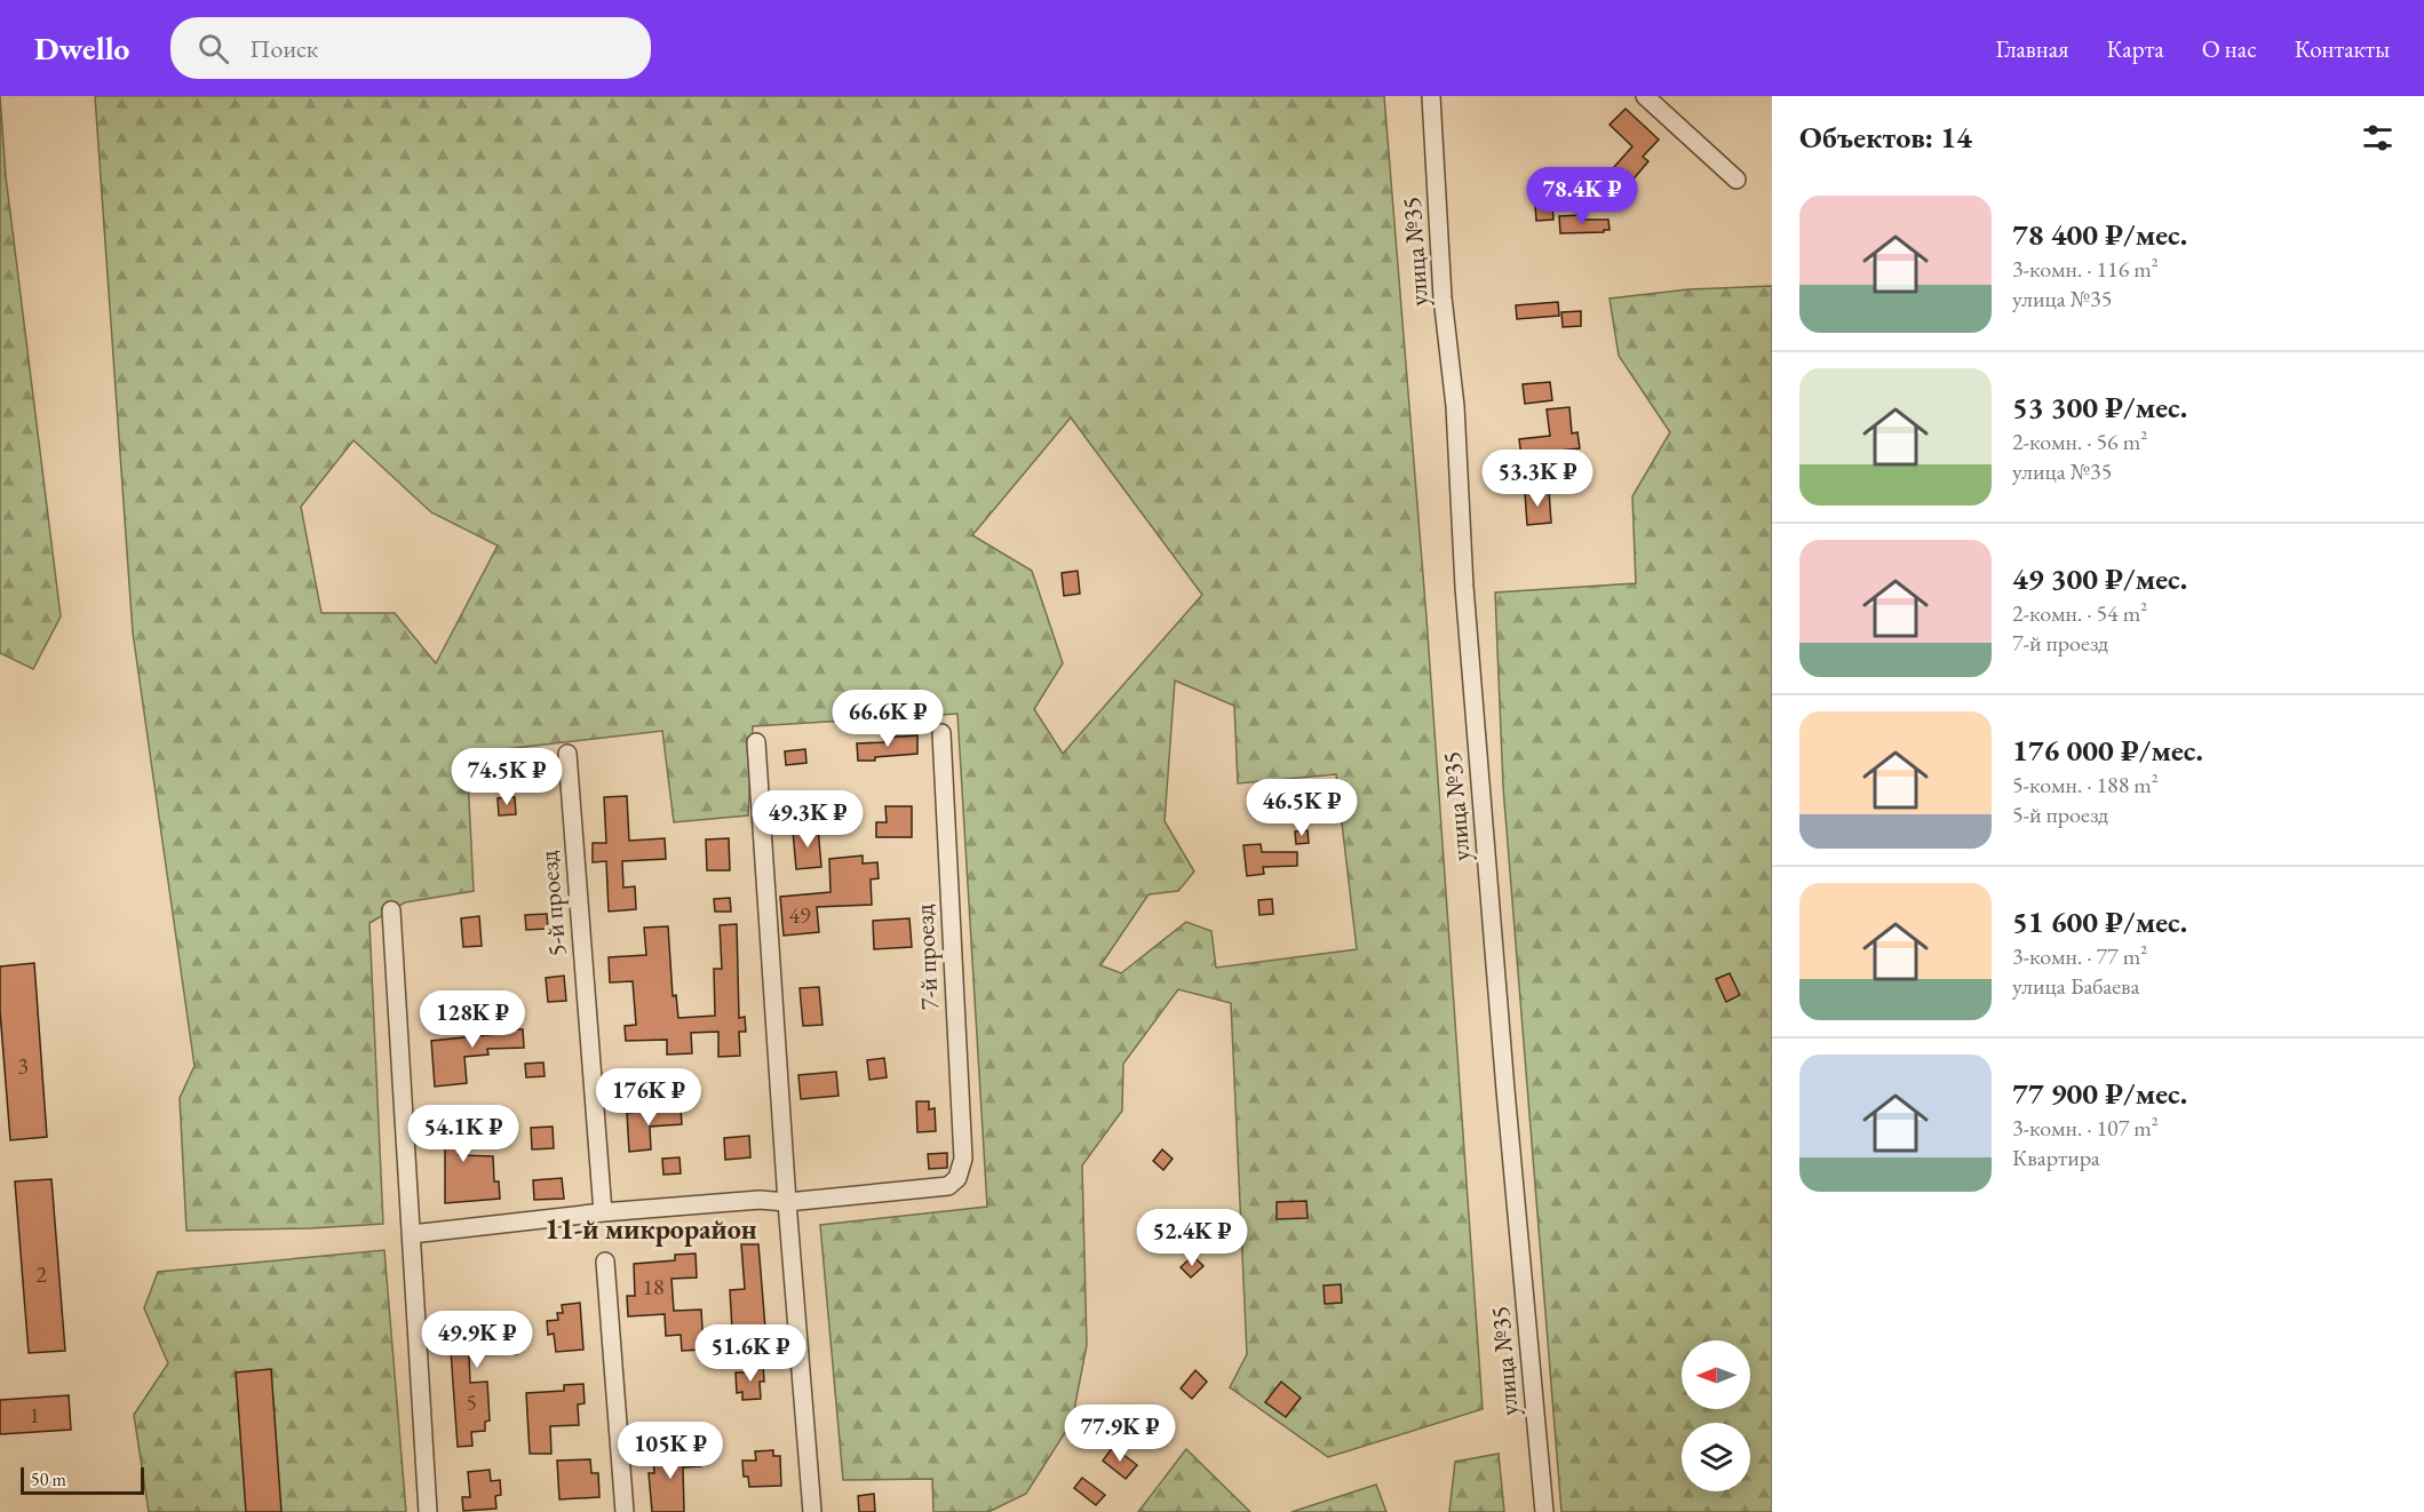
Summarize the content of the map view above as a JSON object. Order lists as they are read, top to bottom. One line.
{"streets":{"street":["улица №35","5-й проезд","7-й проезд"]},"districts":["11-й микрорайон"],"house_numbers":["49","3","2","18","5","1"],"scale_bar":"50 m","north":"left","page":{"header":"Dwello","search":"Поиск","nav":["Главная","Карта","О нас","Контакты"],"heading":"Объектов: 14","price":["78.4K ₽","53.3K ₽","66.6K ₽","74.5K ₽","46.5K ₽","49.3K ₽","128K ₽","176K ₽","54.1K ₽","52.4K ₽","49.9K ₽","51.6K ₽","77.9K ₽","105K ₽"],"list":[{"name":"78 400 ₽/мес.","note":"3-комн. · 116 m² · улица №35"},{"name":"53 300 ₽/мес.","note":"2-комн. · 56 m² · улица №35"},{"name":"49 300 ₽/мес.","note":"2-комн. · 54 m² · 7-й проезд"},{"name":"176 000 ₽/мес.","note":"5-комн. · 188 m² · 5-й проезд"},{"name":"51 600 ₽/мес.","note":"3-комн. · 77 m² · улица Бабаева"},{"name":"77 900 ₽/мес.","note":"3-комн. · 107 m² · Квартира"}],"scale":"50 m"}}
